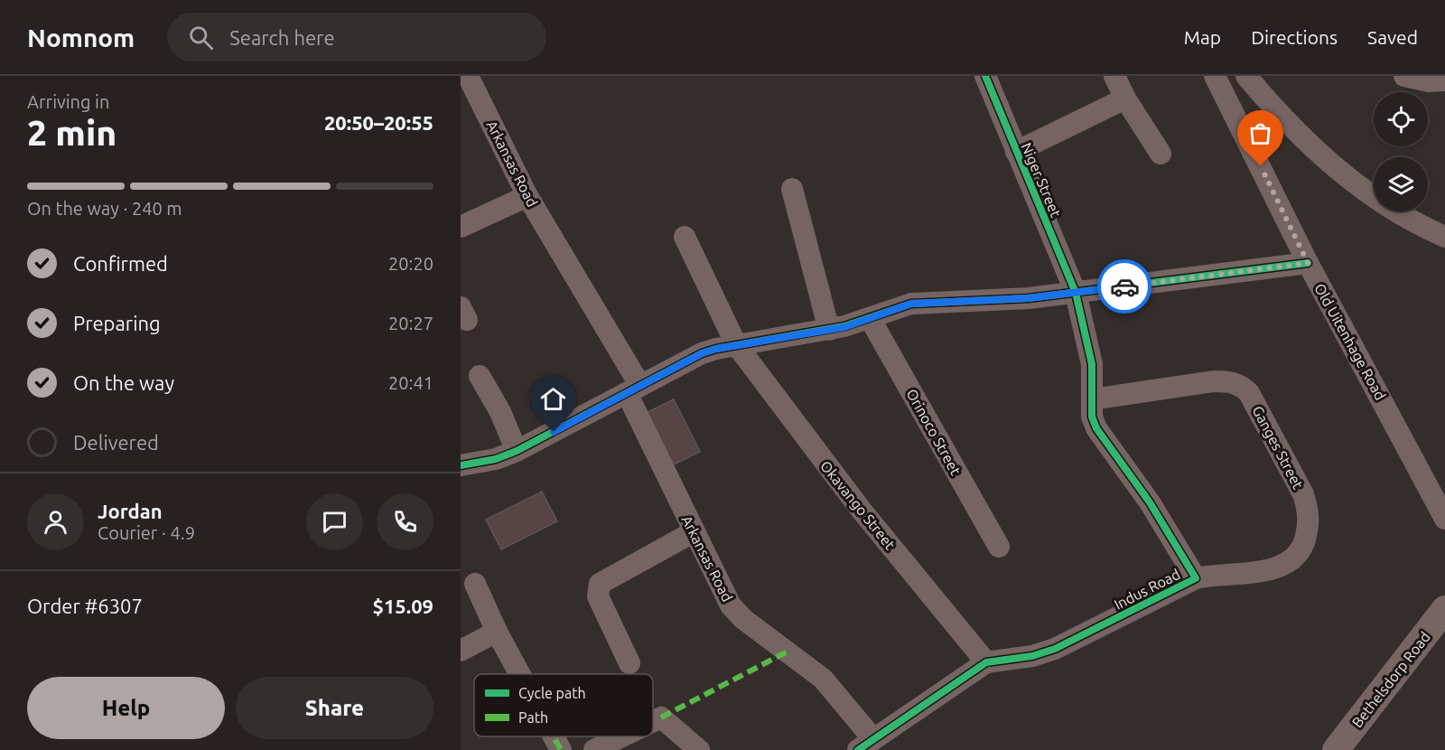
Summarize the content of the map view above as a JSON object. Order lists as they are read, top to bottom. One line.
{"streets":{"main road":["Bethelsdorp Road"],"street":["Arkansas Road","Niger Street","Old Uitenhage Road","Orinoco Street","Ganges Street","Okavango Street","Indus Road"]},"crossings":[["Arkansas Road","Indus Road"],["Niger Street","Indus Road"],["Ganges Street","Indus Road"],["Okavango Street","Indus Road"]],"legend":["Cycle path","Path"],"page":{"header":"Nomnom","search":"Search here","nav":["Map","Directions","Saved"],"heading":["2 min","Arriving in","20:50–20:55"],"panel":["Jordan","Courier · 4.9","Order #6307","$15.09"],"bar":"On the way · 240 m","list":[["Confirmed","20:20"],["Preparing","20:27"],["On the way","20:41"],"Delivered"],"buttons":["Help","Share"]}}
